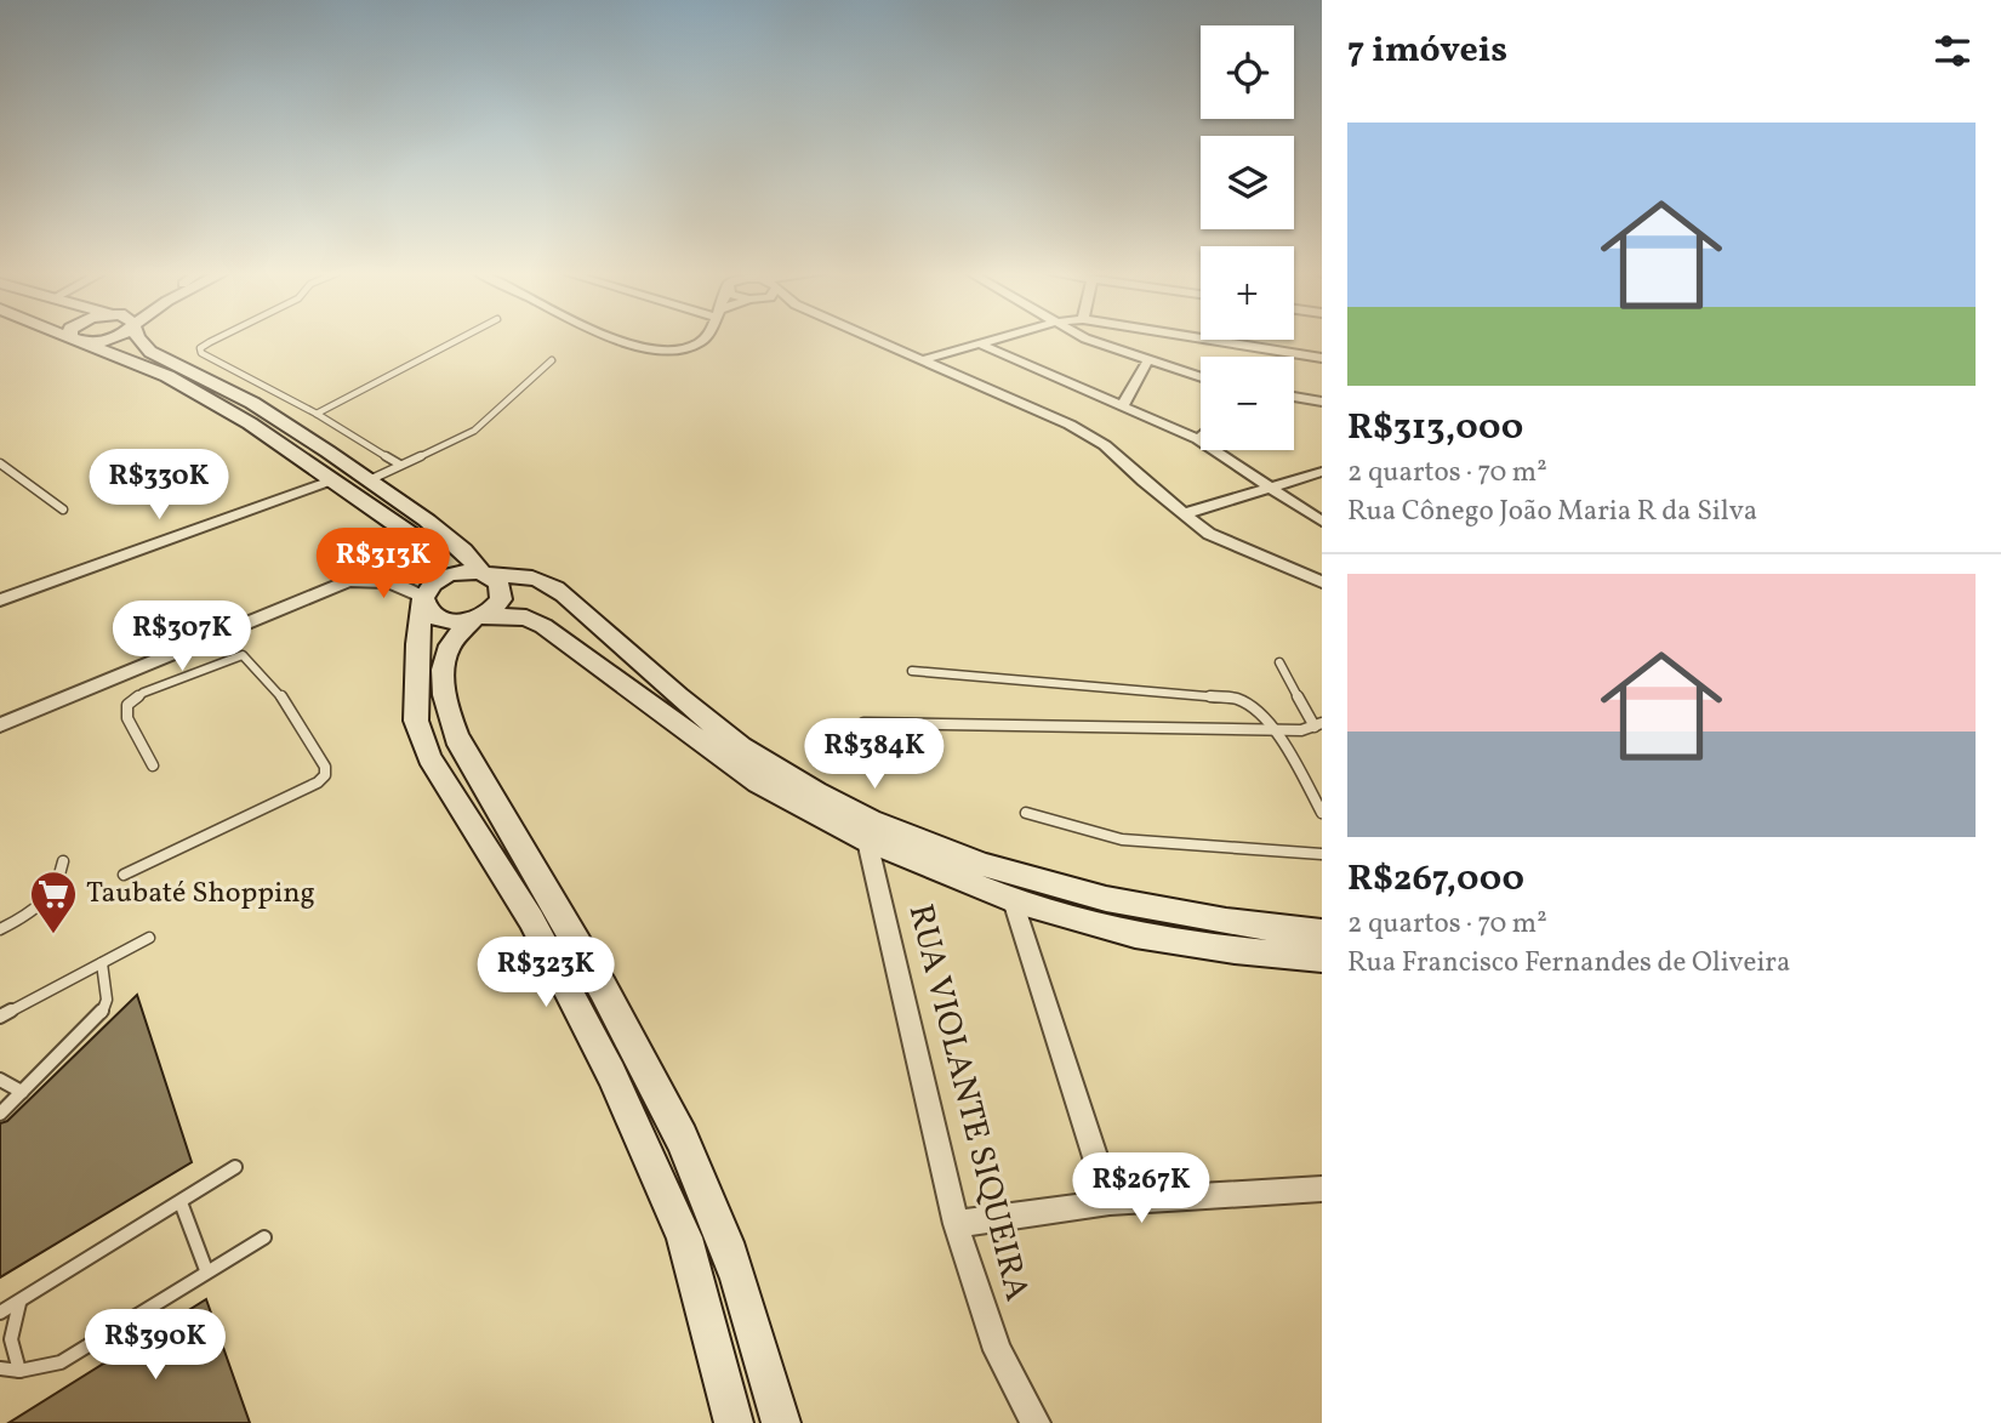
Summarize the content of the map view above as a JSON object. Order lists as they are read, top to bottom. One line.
{"streets":{"street":["RUA VIOLANTE SIQUEIRA"]},"places":{"supermarket":["Taubaté Shopping"]},"page":{"heading":"7 imóveis","map_buttons":["+","−"],"list":[{"name":"R$313,000","note":"2 quartos · 70 m² · Rua Cônego João Maria R da Silva"},{"name":"R$267,000","note":"2 quartos · 70 m² · Rua Francisco Fernandes de Oliveira"}],"price":["R$330K","R$313K","R$307K","R$384K","R$323K","R$267K","R$390K"]}}
